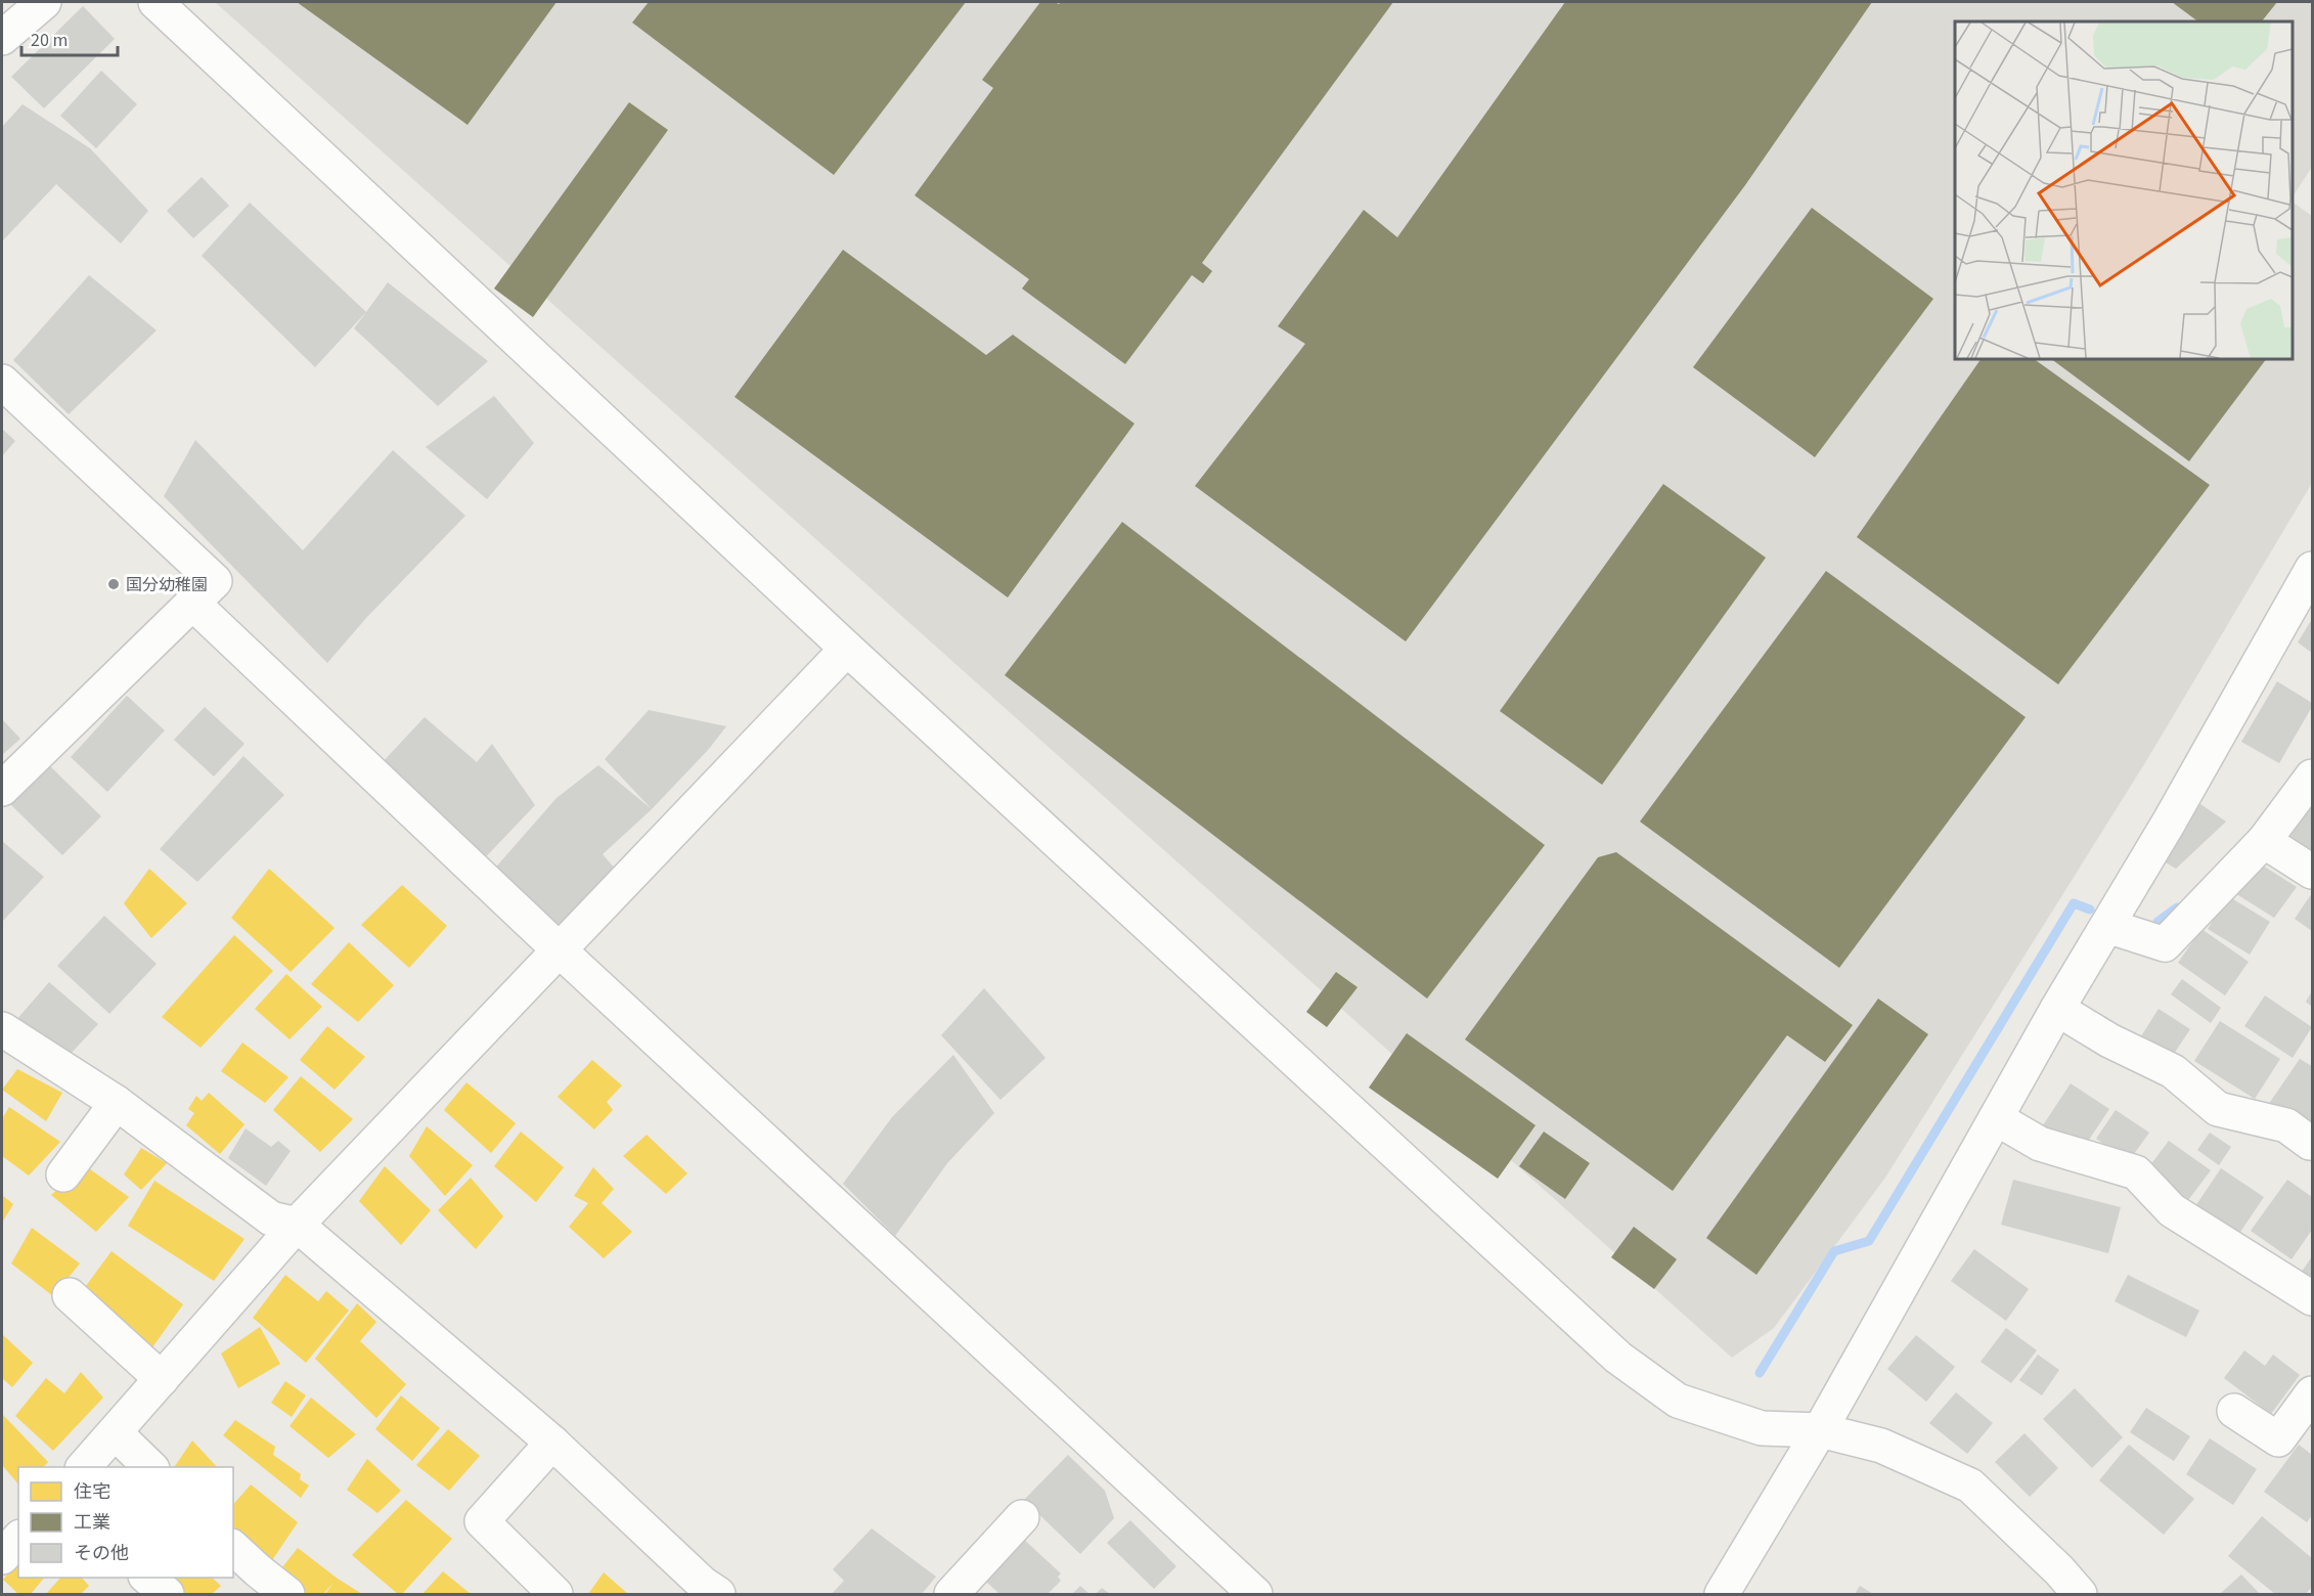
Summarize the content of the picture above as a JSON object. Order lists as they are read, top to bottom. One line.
{"places":["国分幼稚園"],"legend":["住宅","工業","その他"],"scale_bar":"20 m"}
